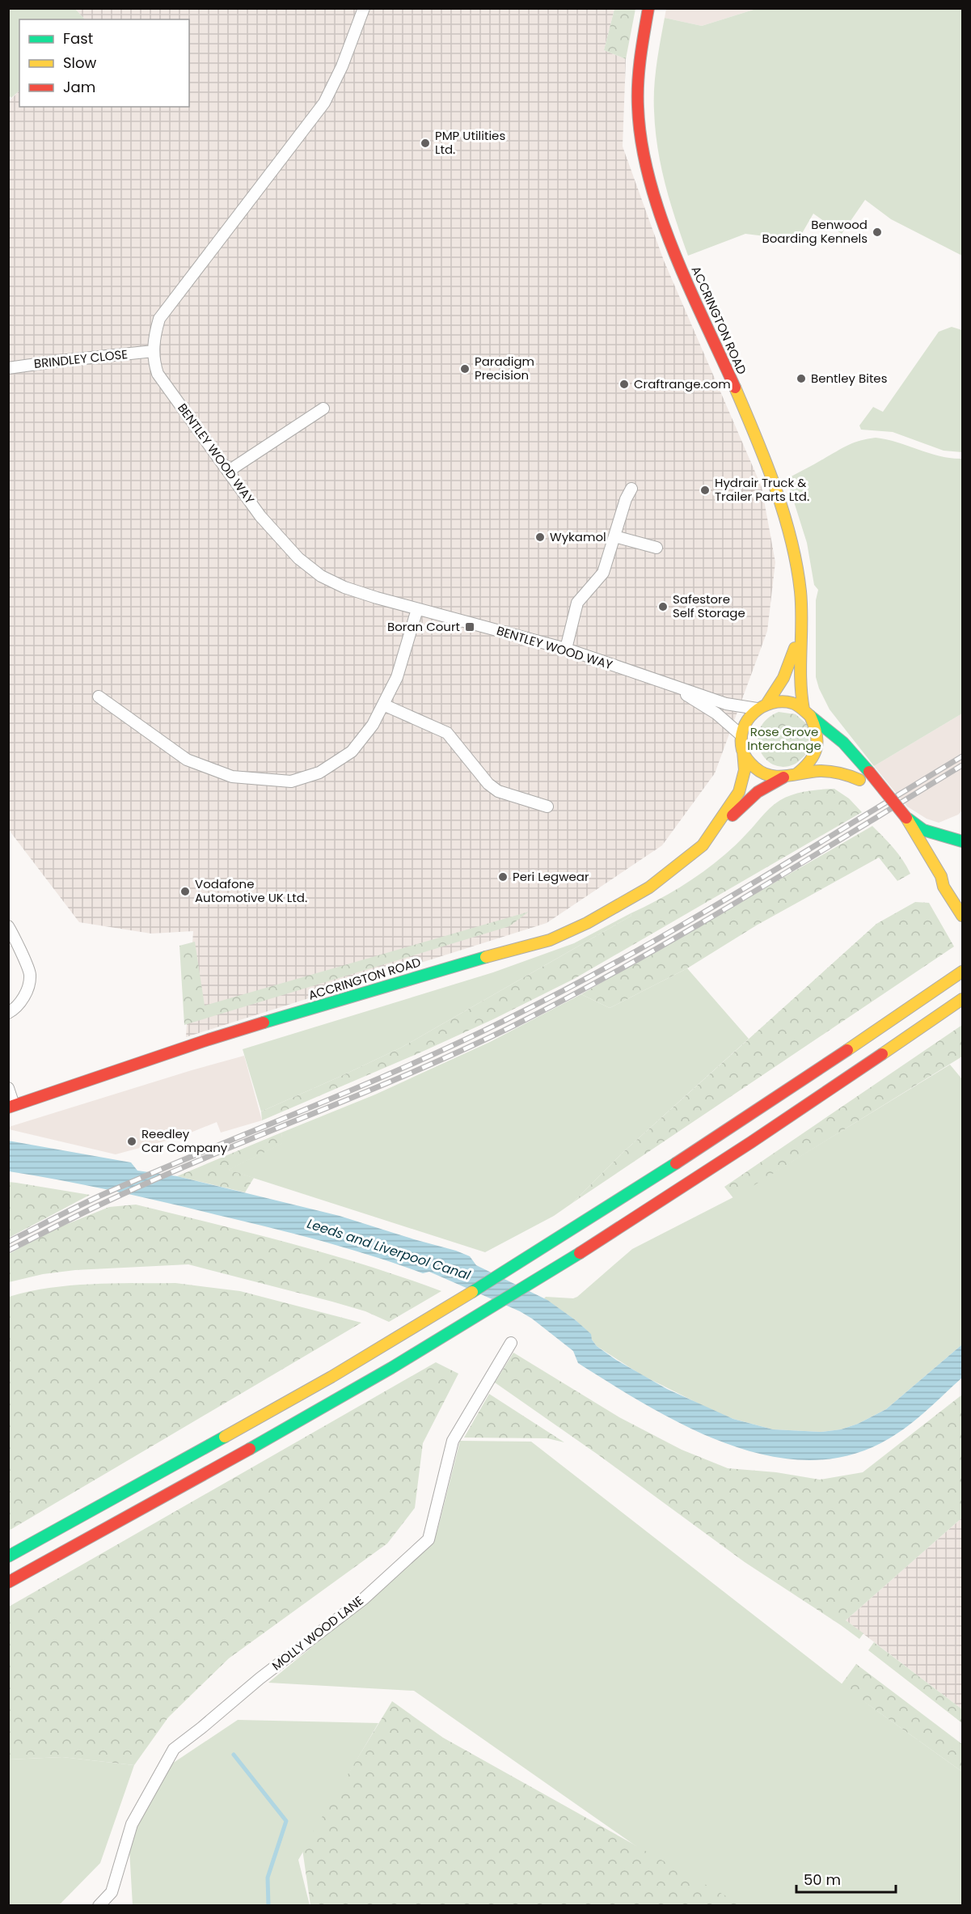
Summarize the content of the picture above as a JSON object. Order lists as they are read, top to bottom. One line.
{"streets":{"main road":["ACCRINGTON ROAD"],"street":["BRINDLEY CLOSE","BENTLEY WOOD WAY","MOLLY WOOD LANE"]},"crossings":[["ACCRINGTON ROAD","BENTLEY WOOD WAY"],["BRINDLEY CLOSE","BENTLEY WOOD WAY"]],"water":["Leeds and Liverpool Canal"],"parks":["Rose Grove Interchange"],"places":{"other":["PMP Utilities Ltd.","Benwood Boarding Kennels","Paradigm Precision","Bentley Bites","Craftrange.com","Hydrair Truck & Trailer Parts Ltd.","Wykamol","Safestore Self Storage","Peri Legwear","Vodafone Automotive UK Ltd.","Reedley Car Company"],"transit":["Boran Court"]},"legend":["Fast","Slow","Jam"],"scale_bar":"50 m"}
